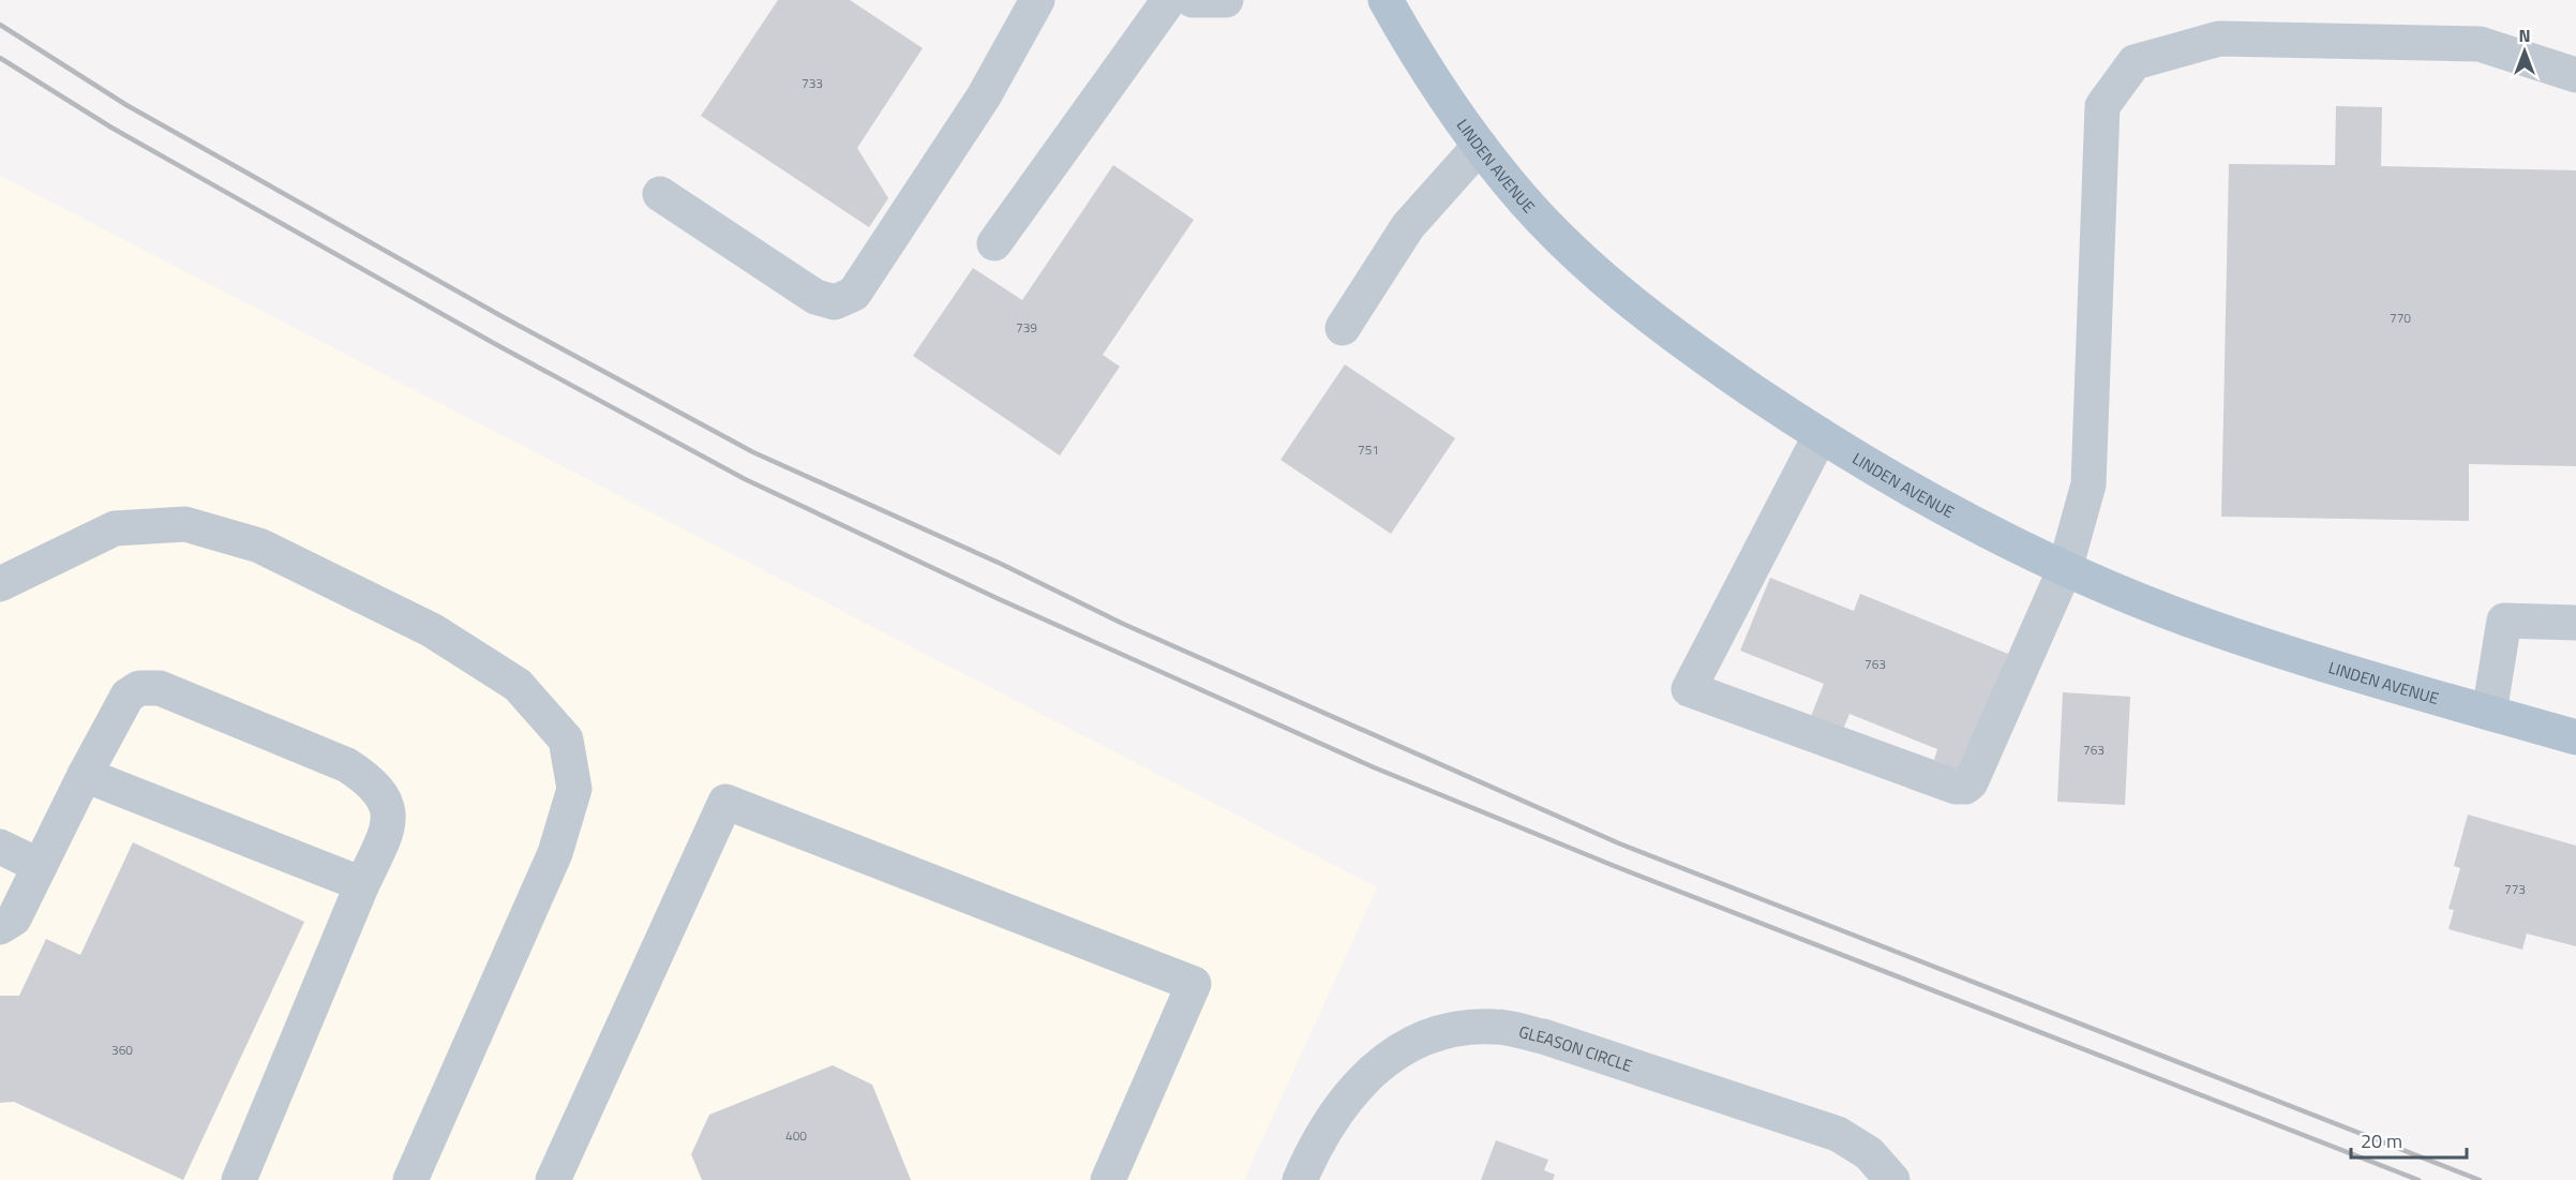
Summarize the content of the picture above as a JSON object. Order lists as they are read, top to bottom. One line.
{"streets":{"main road":["LINDEN AVENUE"],"street":["GLEASON CIRCLE"]},"house_numbers":["733","770","739","751","763","763","773","360","400"],"scale_bar":"20 m","north":"top"}
